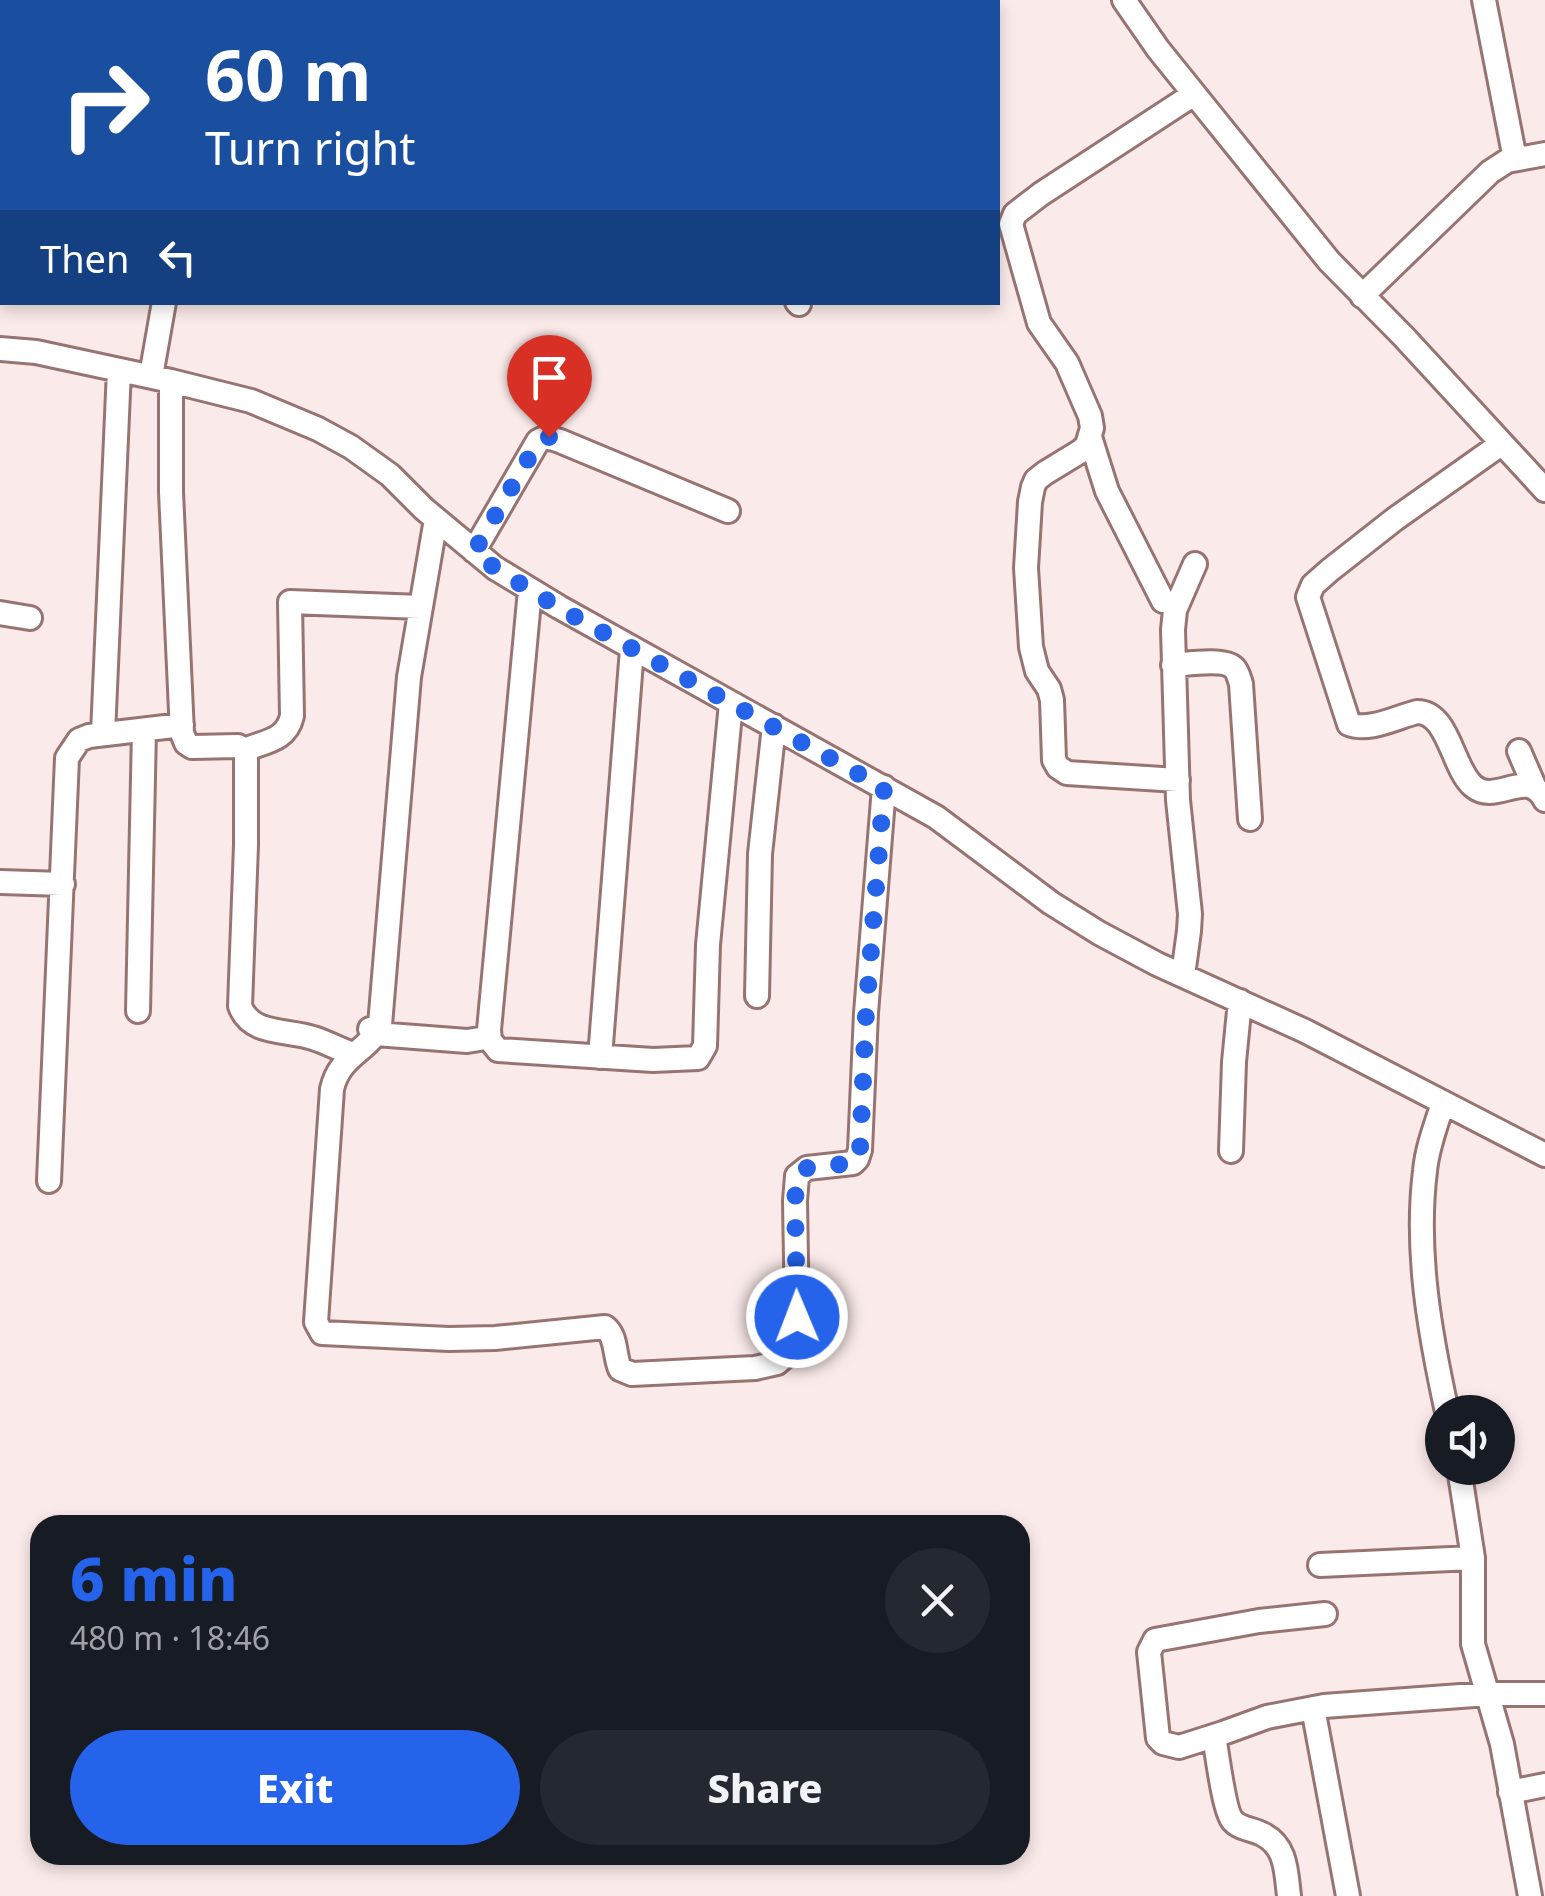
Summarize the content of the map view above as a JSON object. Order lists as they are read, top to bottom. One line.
{"page":{"turn":["60 m","Turn right"],"then":"Then","heading":["6 min","480 m · 18:46"],"buttons":["Exit","Share"]}}
